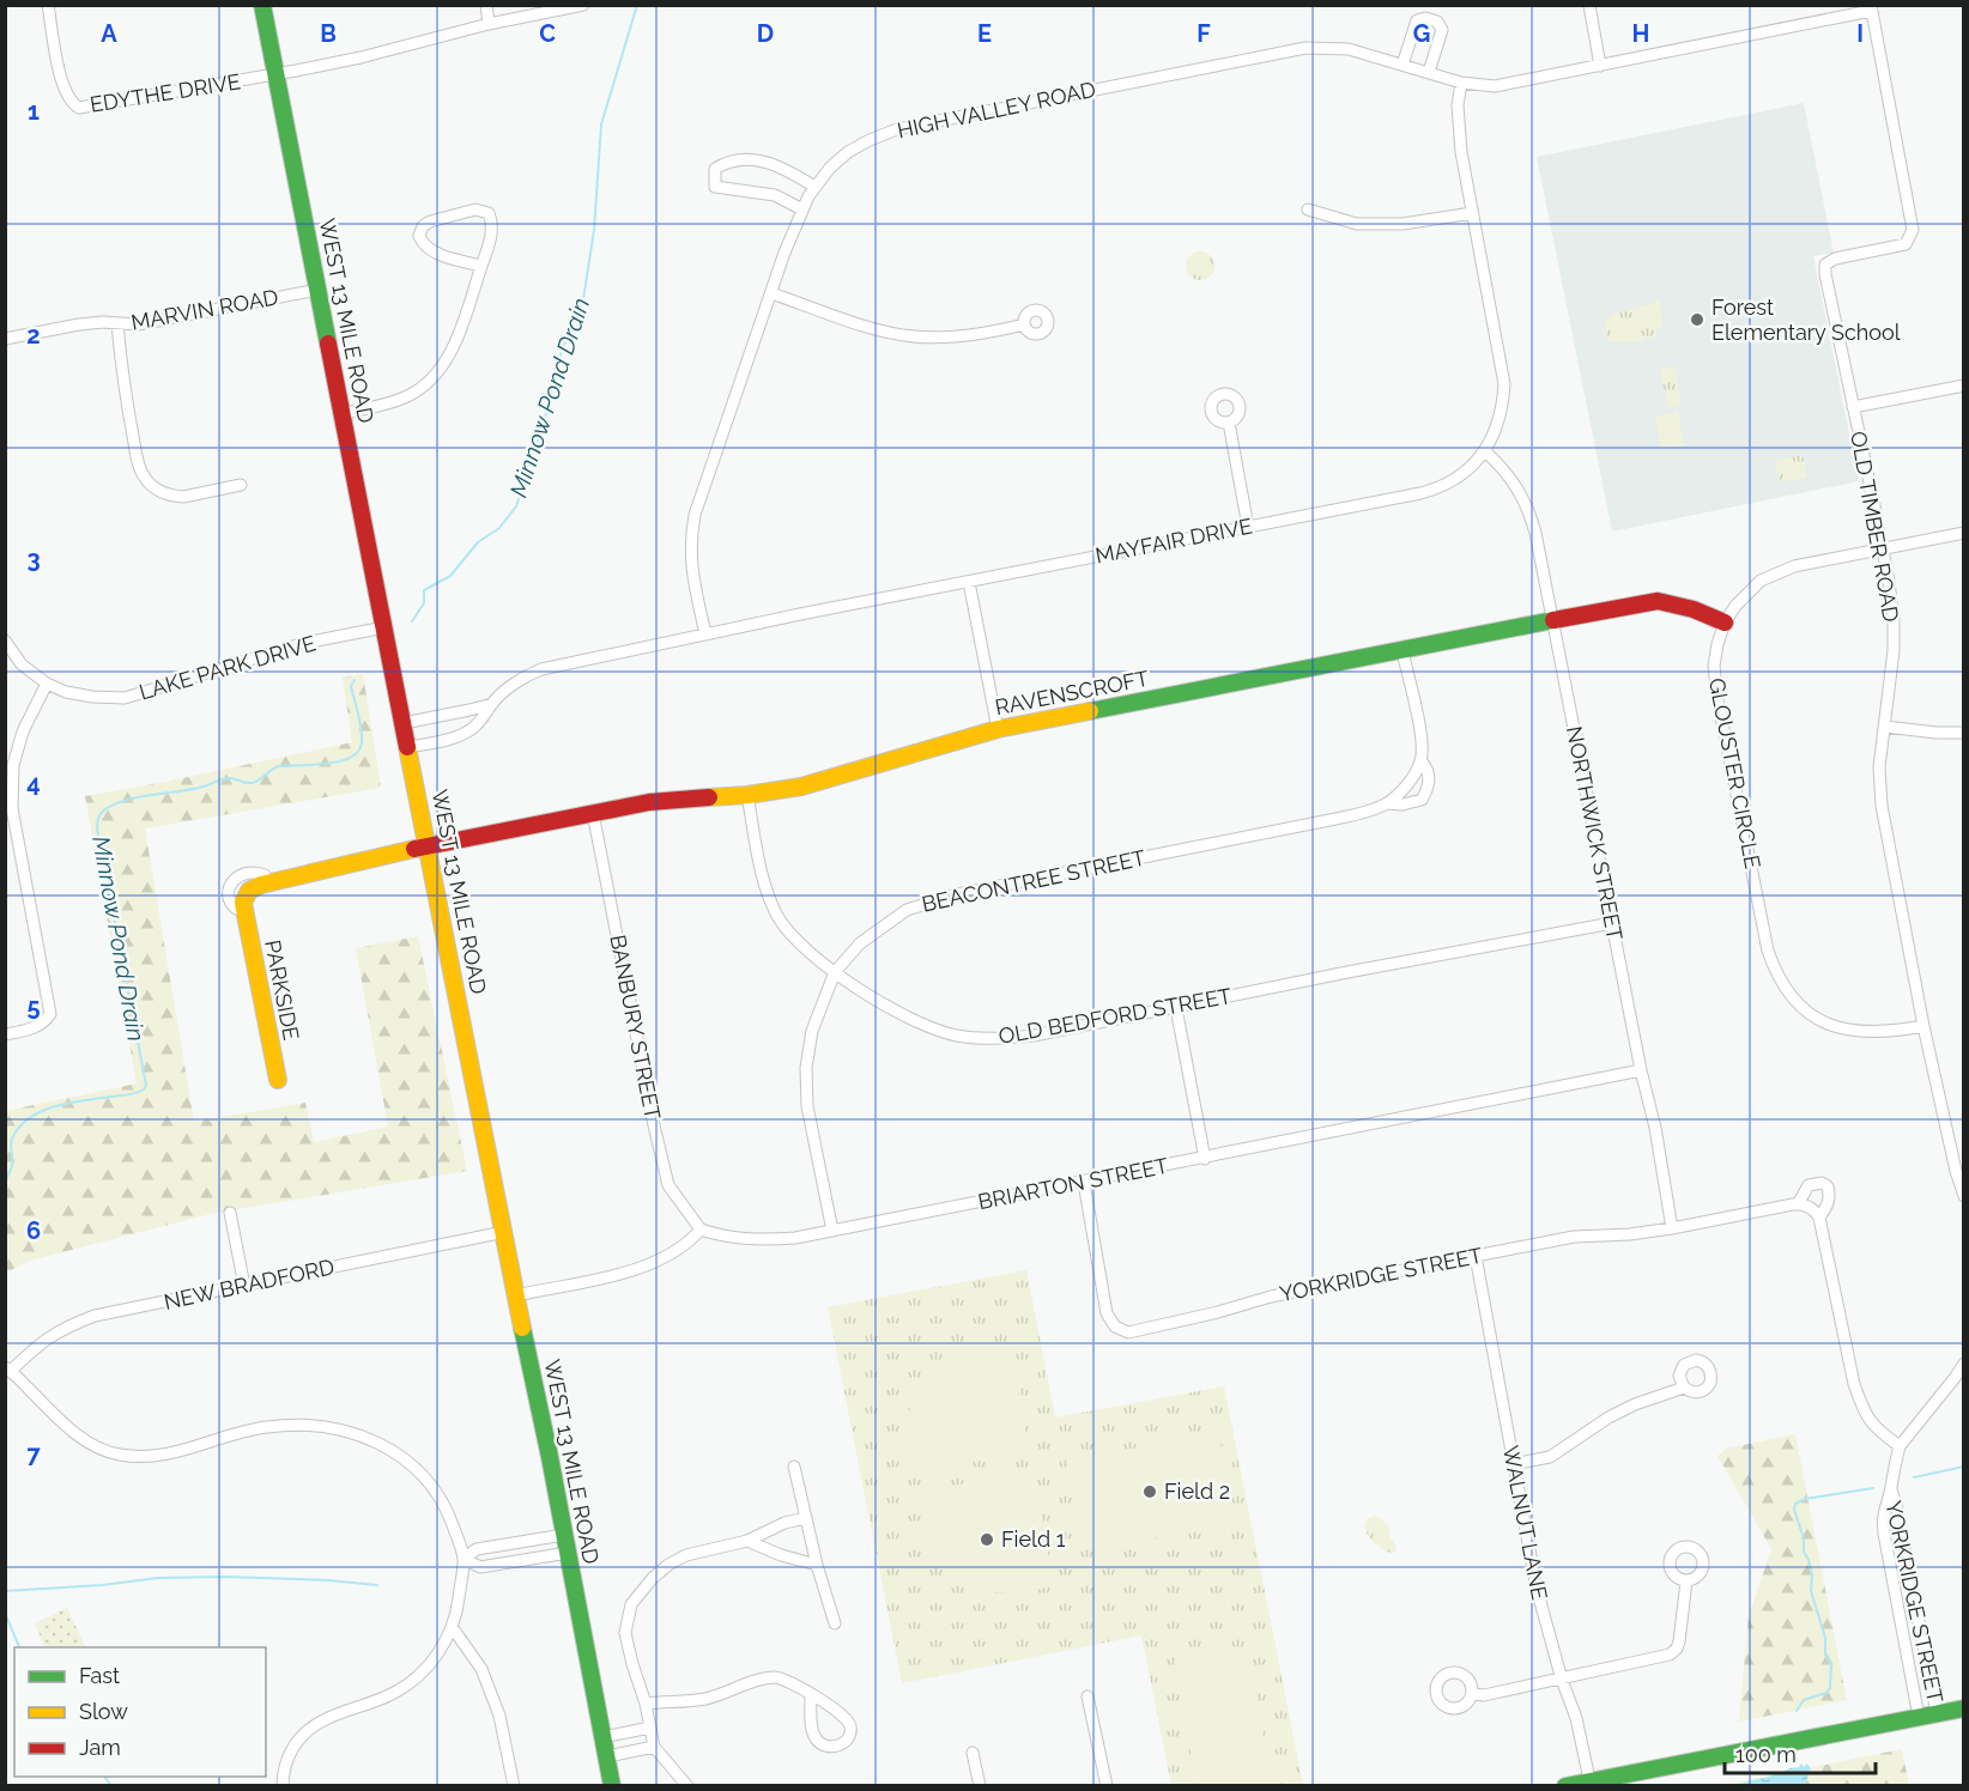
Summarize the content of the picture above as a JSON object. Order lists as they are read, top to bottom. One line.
{"streets":{"street":["EDYTHE DRIVE","HIGH VALLEY ROAD","MARVIN ROAD","WEST 13 MILE ROAD","OLD TIMBER ROAD","MAYFAIR DRIVE","LAKE PARK DRIVE","RAVENSCROFT","GLOUSTER CIRCLE","NORTHWICK STREET","BEACONTREE STREET","PARKSIDE","OLD BEDFORD STREET","BANBURY STREET","BRIARTON STREET","YORKRIDGE STREET","NEW BRADFORD","WALNUT LANE"]},"crossings":[["EDYTHE DRIVE","WEST 13 MILE ROAD"],["HIGH VALLEY ROAD","OLD TIMBER ROAD"],["HIGH VALLEY ROAD","MAYFAIR DRIVE"],["MARVIN ROAD","WEST 13 MILE ROAD"],["WEST 13 MILE ROAD","MAYFAIR DRIVE"],["WEST 13 MILE ROAD","LAKE PARK DRIVE"],["WEST 13 MILE ROAD","RAVENSCROFT"],["WEST 13 MILE ROAD","PARKSIDE"],["WEST 13 MILE ROAD","NEW BRADFORD"],["OLD TIMBER ROAD","GLOUSTER CIRCLE"],["MAYFAIR DRIVE","NORTHWICK STREET"],["RAVENSCROFT","GLOUSTER CIRCLE"],["RAVENSCROFT","NORTHWICK STREET"],["RAVENSCROFT","BEACONTREE STREET"],["RAVENSCROFT","PARKSIDE"],["RAVENSCROFT","OLD BEDFORD STREET"],["RAVENSCROFT","BANBURY STREET"],["NORTHWICK STREET","OLD BEDFORD STREET"],["NORTHWICK STREET","BRIARTON STREET"],["NORTHWICK STREET","YORKRIDGE STREET"],["BEACONTREE STREET","OLD BEDFORD STREET"],["BEACONTREE STREET","BRIARTON STREET"],["BANBURY STREET","BRIARTON STREET"],["BRIARTON STREET","YORKRIDGE STREET"],["YORKRIDGE STREET","WALNUT LANE"]],"water":["Minnow Pond Drain"],"places":["Forest Elementary School","Field 2","Field 1"],"legend":["Fast","Slow","Jam"],"scale_bar":"100 m","grid":{"columns":["A","B","C","D","E","F","G","H","I"],"rows":["1","2","3","4","5","6","7"]}}
